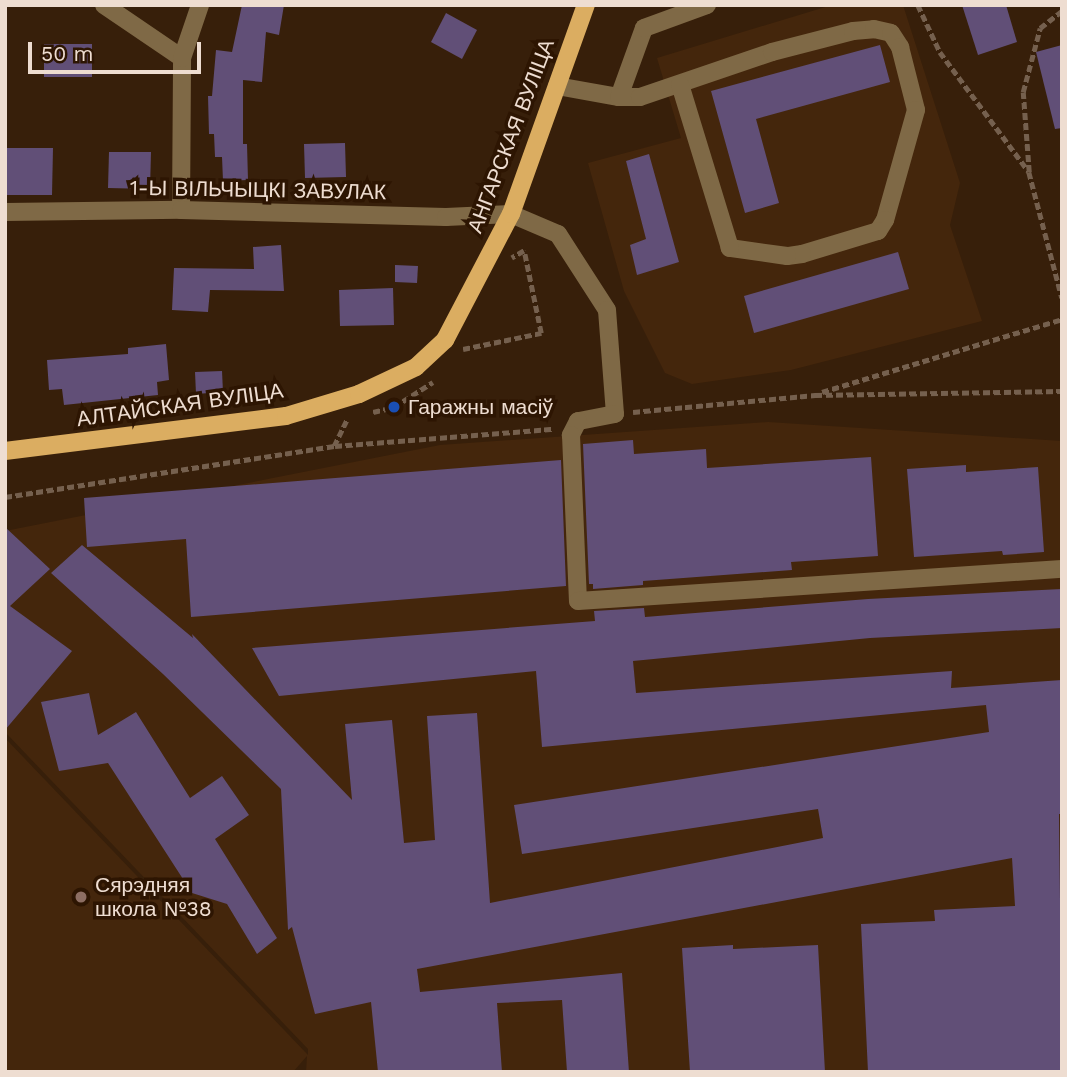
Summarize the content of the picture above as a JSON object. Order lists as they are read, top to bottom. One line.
{"streets":{"main road":["АНГАРСКАЯ ВУЛІЦА","АЛТАЙСКАЯ ВУЛІЦА"],"street":["1-Ы ВІЛЬЧЫЦКІ ЗАВУЛАК"]},"crossings":[["АНГАРСКАЯ ВУЛІЦА","1-Ы ВІЛЬЧЫЦКІ ЗАВУЛАК"],["АНГАРСКАЯ ВУЛІЦА","АЛТАЙСКАЯ ВУЛІЦА"]],"places":["Гаражны масіў","Сярэдняя школа №38"],"scale_bar":"50 m"}
